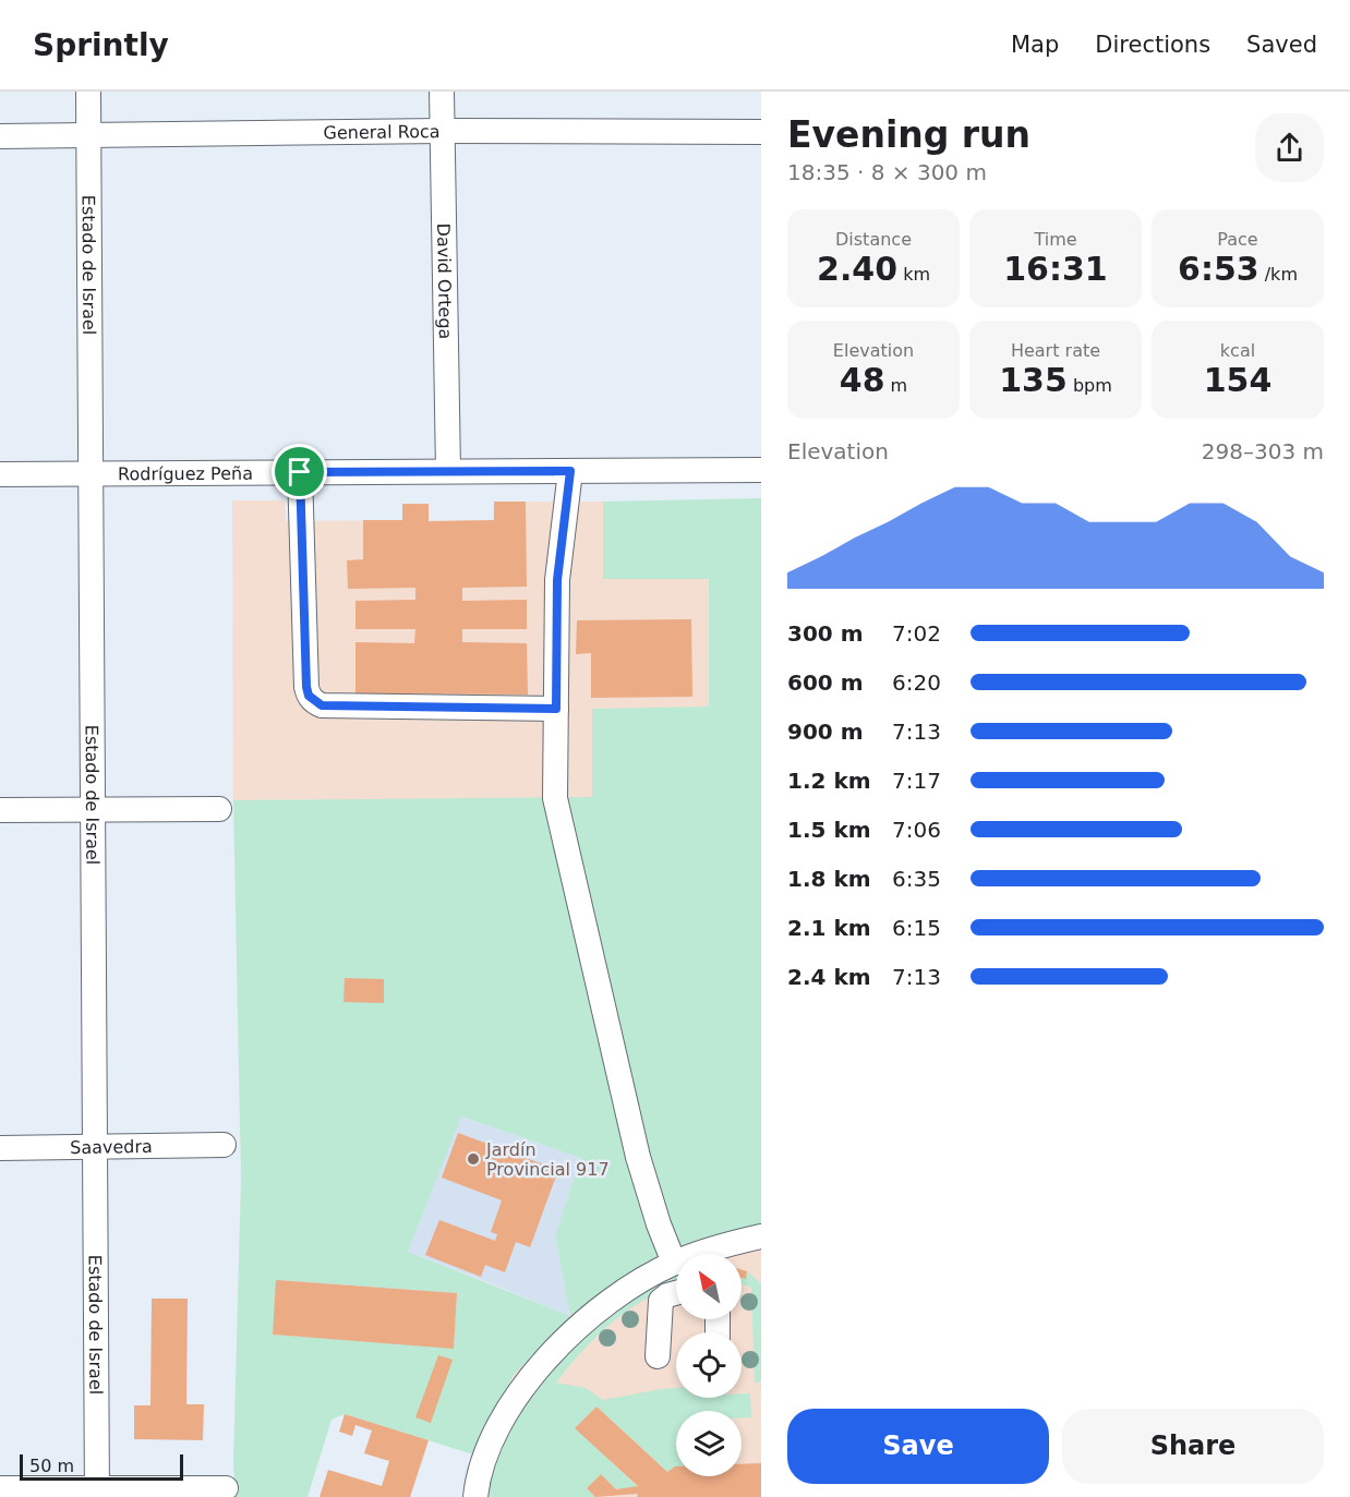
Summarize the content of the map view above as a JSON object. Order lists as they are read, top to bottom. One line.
{"streets":{"street":["General Roca","Estado de Israel","David Ortega","Rodríguez Peña","Saavedra"]},"crossings":[["General Roca","Estado de Israel"],["General Roca","David Ortega"],["Estado de Israel","Rodríguez Peña"],["Estado de Israel","Saavedra"],["David Ortega","Rodríguez Peña"]],"places":["Jardín Provincial 917"],"scale_bar":"50 m","north":"top left","page":{"header":"Sprintly","nav":["Map","Directions","Saved"],"heading":["Evening run","18:35 · 8 × 300 m"],"stats":[["Distance","2.40 km"],["Time","16:31"],["Pace","6:53 /km"],["Elevation","48 m"],["Heart rate","135 bpm"],["kcal","154"]],"chart":["Elevation","298–303 m"],"list":[{"name":"300 m","note":"7:02"},{"name":"600 m","note":"6:20"},{"name":"900 m","note":"7:13"},{"name":"1.2 km","note":"7:17"},{"name":"1.5 km","note":"7:06"},{"name":"1.8 km","note":"6:35"},{"name":"2.1 km","note":"6:15"},{"name":"2.4 km","note":"7:13"}],"buttons":["Save","Share"],"scale":"50 m"}}
